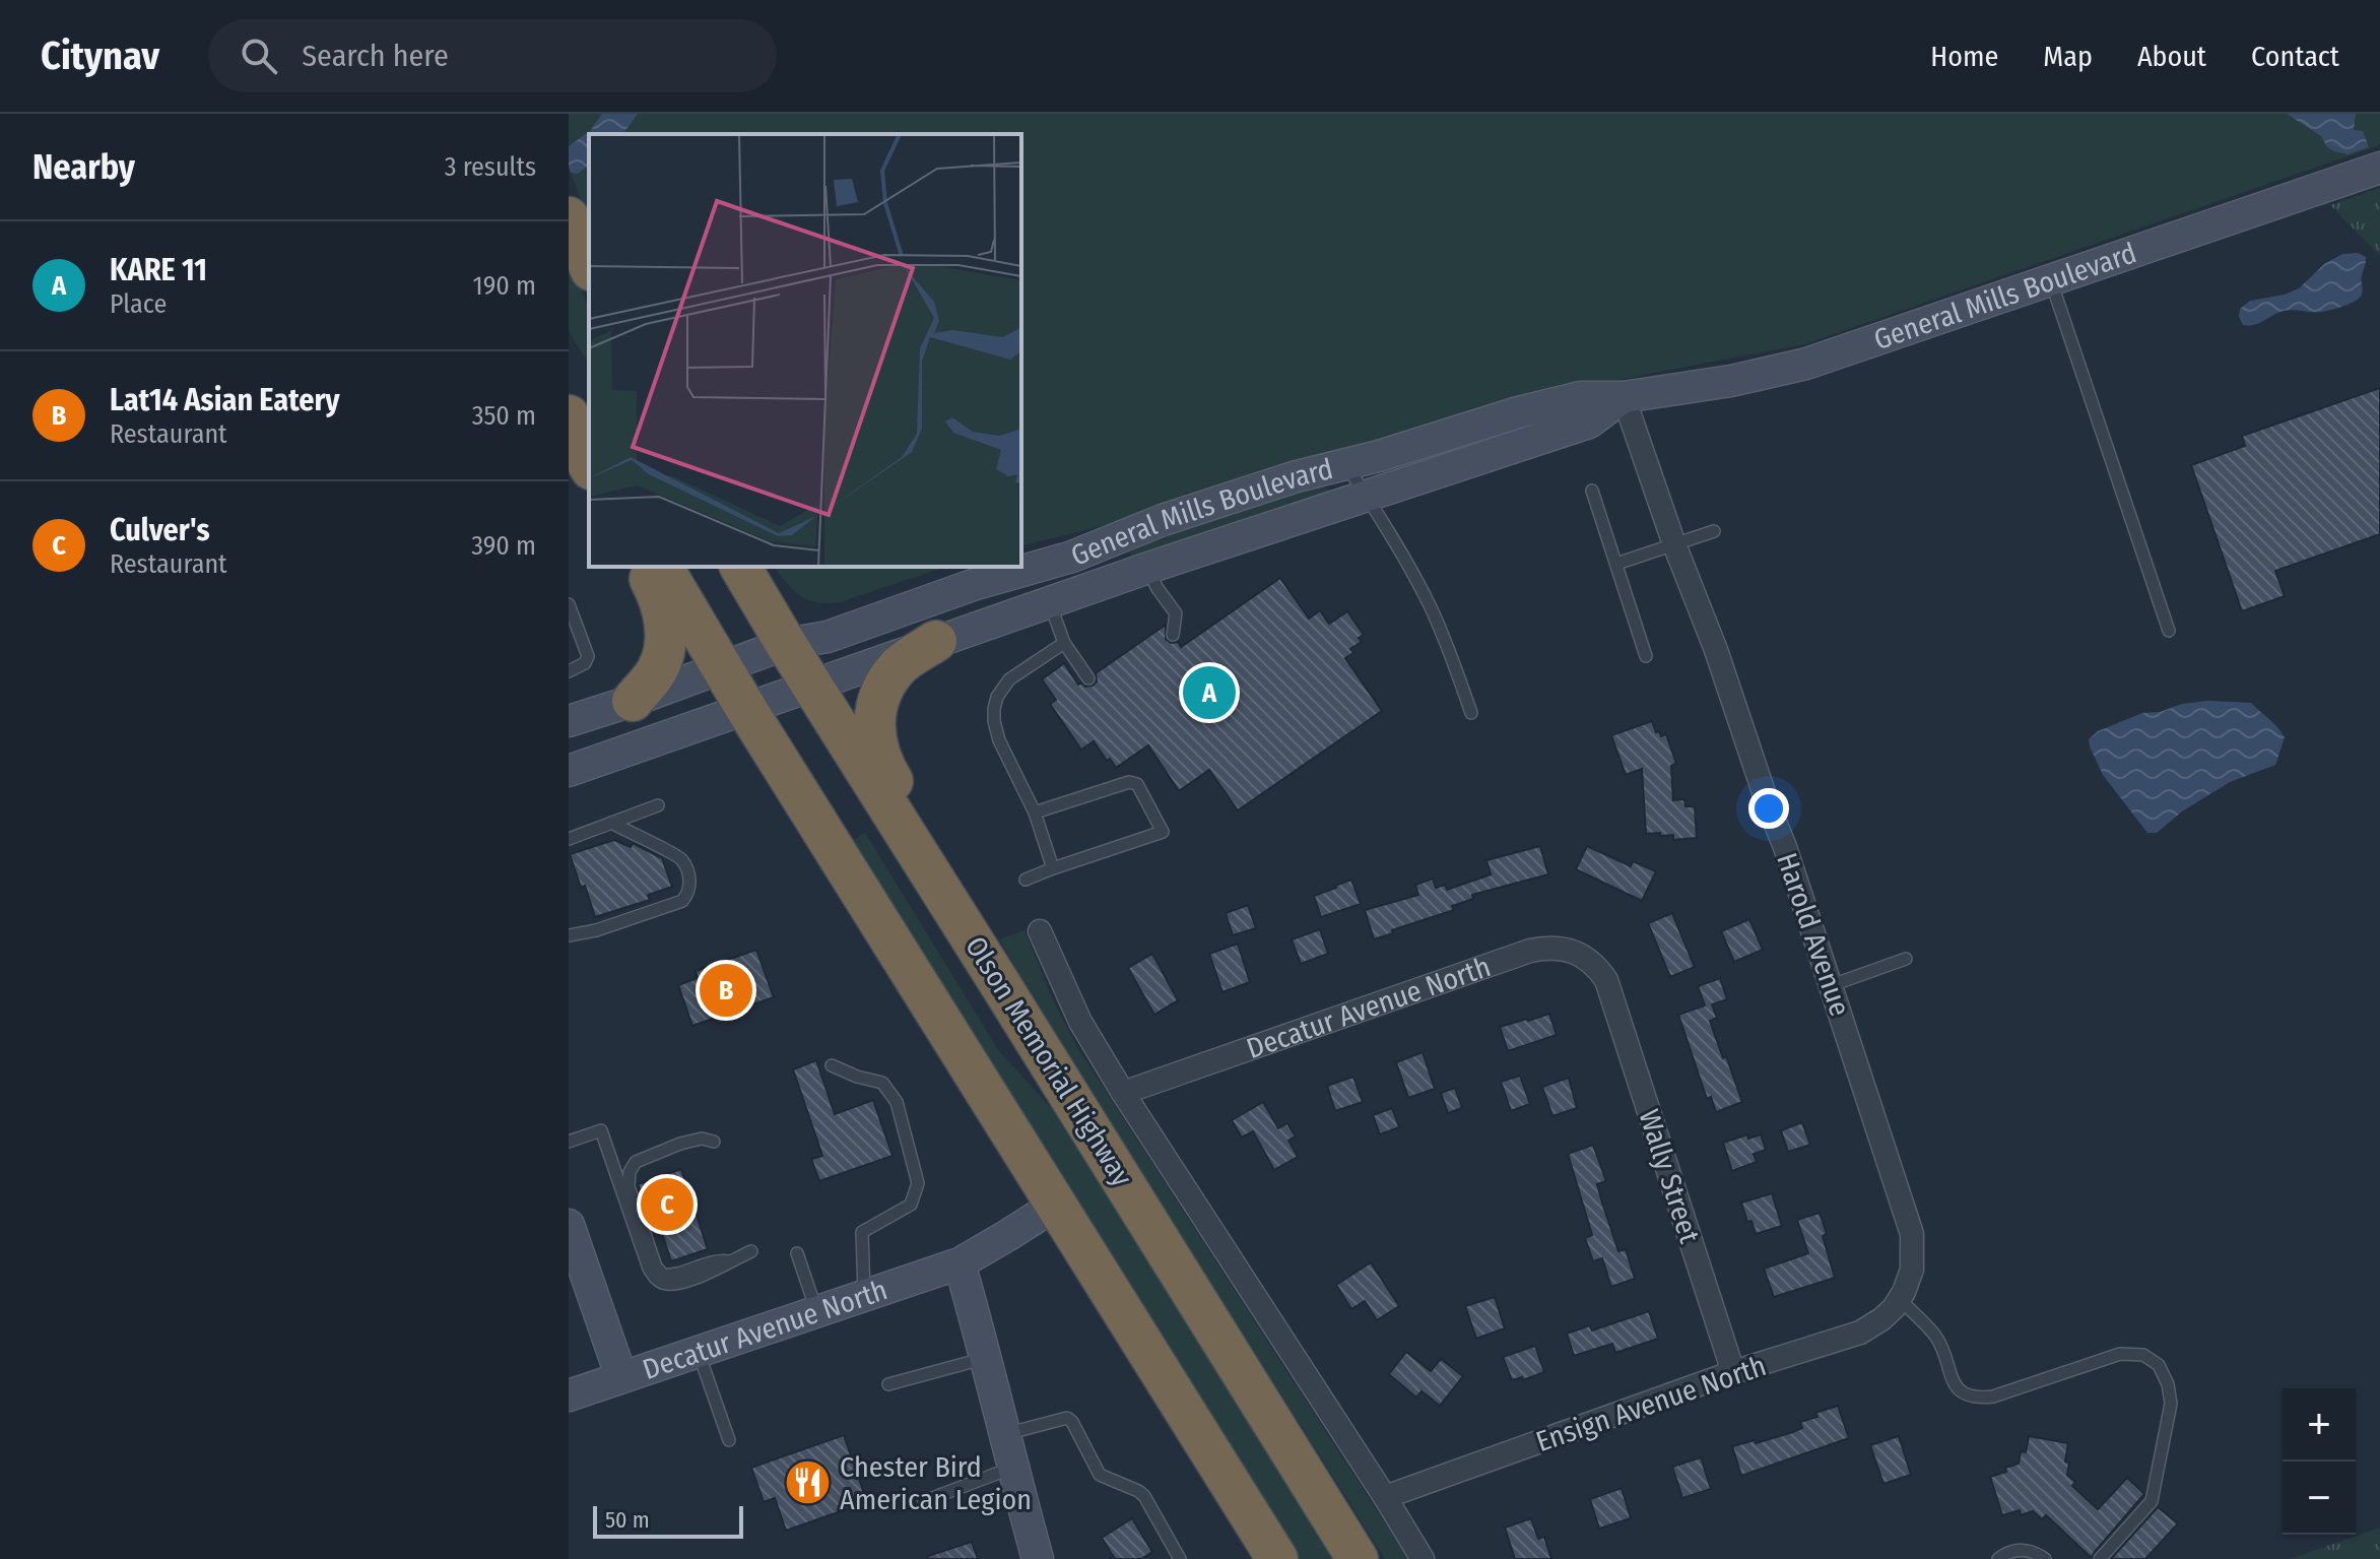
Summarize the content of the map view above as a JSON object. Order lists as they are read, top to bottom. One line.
{"streets":{"highway":["Olson Memorial Highway"],"street":["General Mills Boulevard","Harold Avenue","Decatur Avenue North","Wally Street","Ensign Avenue North"]},"crossings":[["General Mills Boulevard","Harold Avenue"],["General Mills Boulevard","Olson Memorial Highway"],["Harold Avenue","Ensign Avenue North"],["Decatur Avenue North","Wally Street"],["Wally Street","Ensign Avenue North"]],"places":{"restaurant":["Chester Bird American Legion"]},"scale_bar":"50 m","page":{"header":"Citynav","search":"Search here","nav":["Home","Map","About","Contact"],"heading":["Nearby","3 results"],"list":[{"mark":"A","name":"KARE 11","note":"Place","value":"190 m"},{"mark":"B","name":"Lat14 Asian Eatery","note":"Restaurant","value":"350 m"},{"mark":"C","name":"Culver's","note":"Restaurant","value":"390 m"}],"pins":["A","B","C"],"map_buttons":["+","−"],"scale":"50 m"}}
